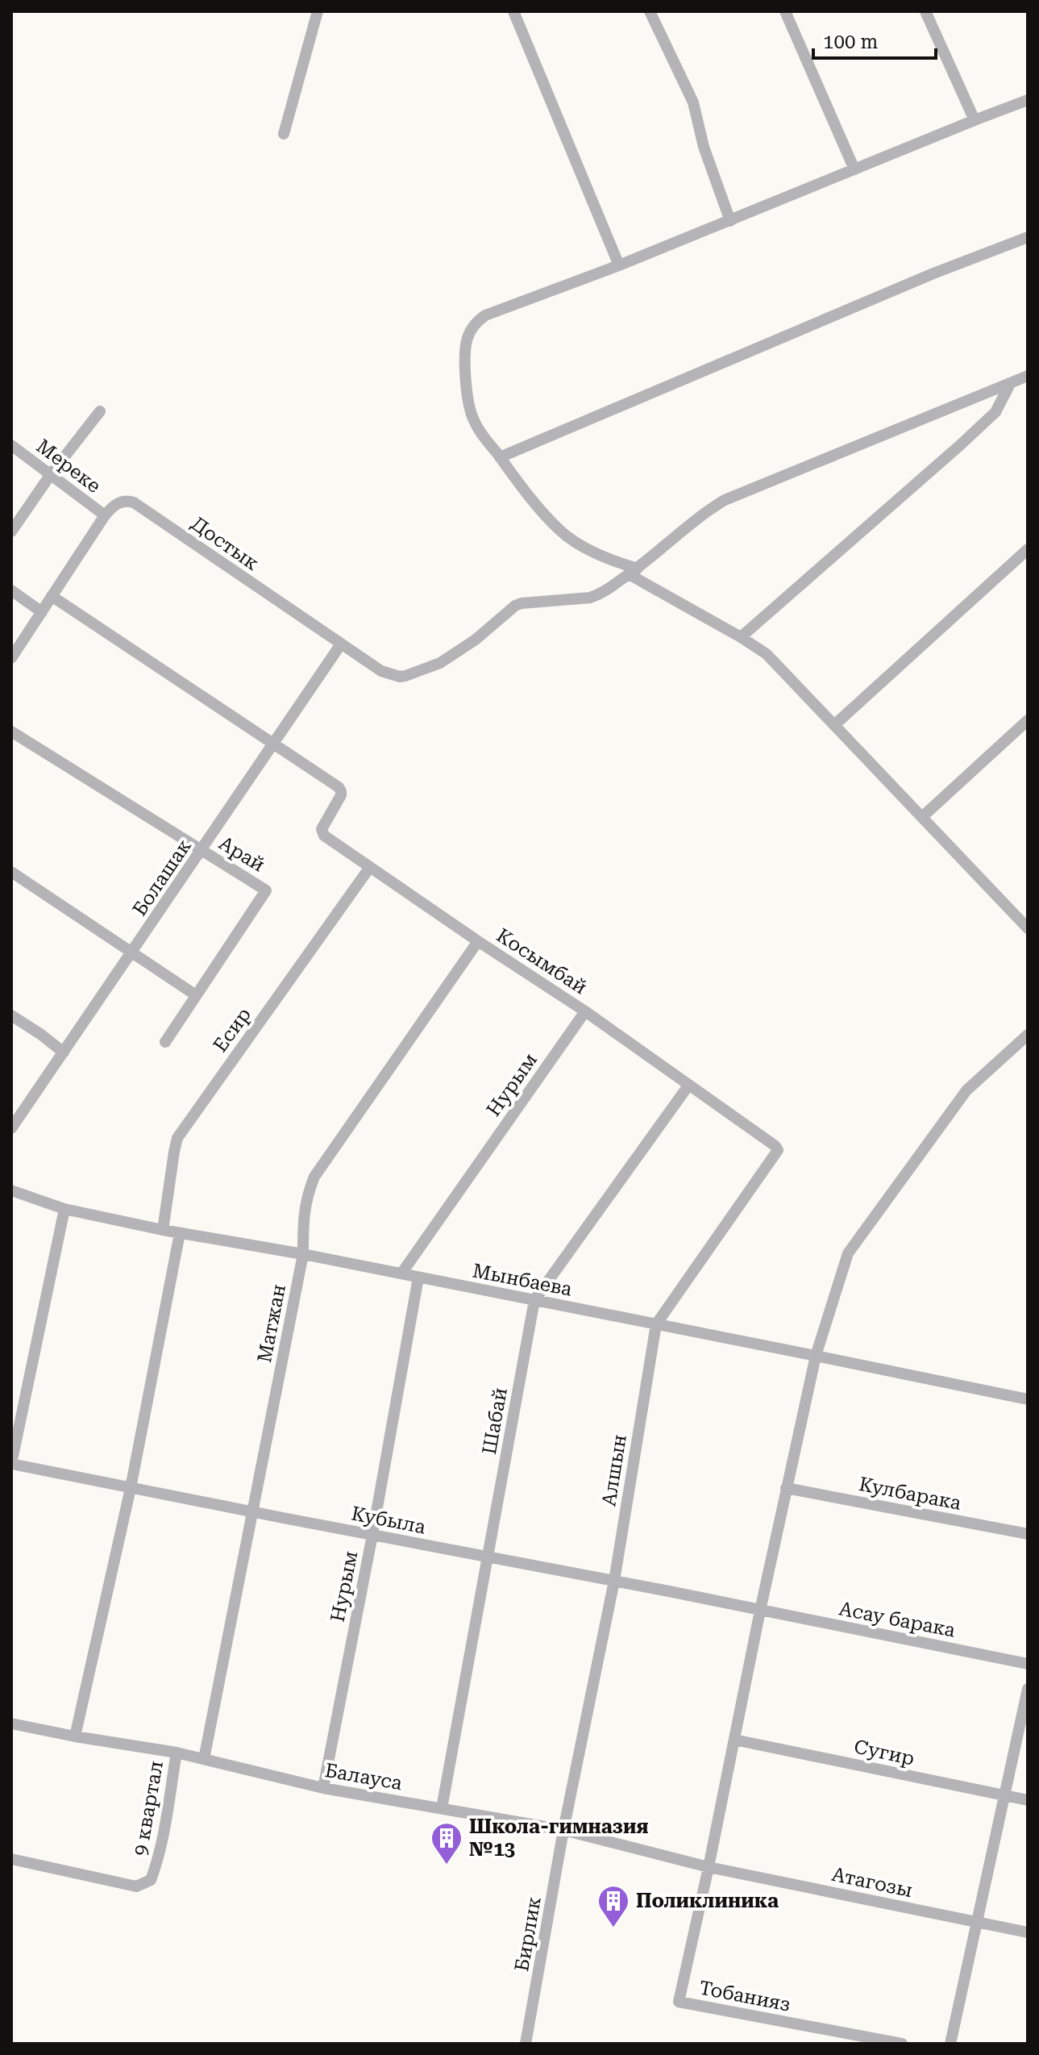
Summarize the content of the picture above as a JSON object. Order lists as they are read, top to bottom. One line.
{"streets":{"street":["Мереке","Достык","Арай","Болашак","Косымбай","Есир","Нурым","Мынбаева","Матжан","Шабай","Алшын","Кулбарака","Кубыла","Асау барака","Сугир","Балауса","9 квартал","Атагозы","Бирлик","Тобанияз"]},"crossings":[["Мереке","Достык"],["Достык","Болашак"],["Арай","Болашак"],["Болашак","Косымбай"],["Косымбай","Есир"],["Косымбай","Нурым"],["Косымбай","Матжан"],["Косымбай","Шабай"],["Косымбай","Алшын"],["Есир","Мынбаева"],["Нурым","Мынбаева"],["Нурым","Кубыла"],["Нурым","Балауса"],["Мынбаева","Матжан"],["Мынбаева","Шабай"],["Мынбаева","Алшын"],["Матжан","Кубыла"],["Матжан","Балауса"],["Шабай","Кубыла"],["Шабай","Балауса"],["Алшын","Кубыла"],["Алшын","Балауса"],["Алшын","Бирлик"],["Кубыла","Асау барака"],["Балауса","9 квартал"],["Балауса","Атагозы"],["Балауса","Бирлик"],["Балауса","Тобанияз"],["Атагозы","Тобанияз"]],"places":{"building":["Школа-гимназия №13","Поликлиника"]},"scale_bar":"100 m"}
